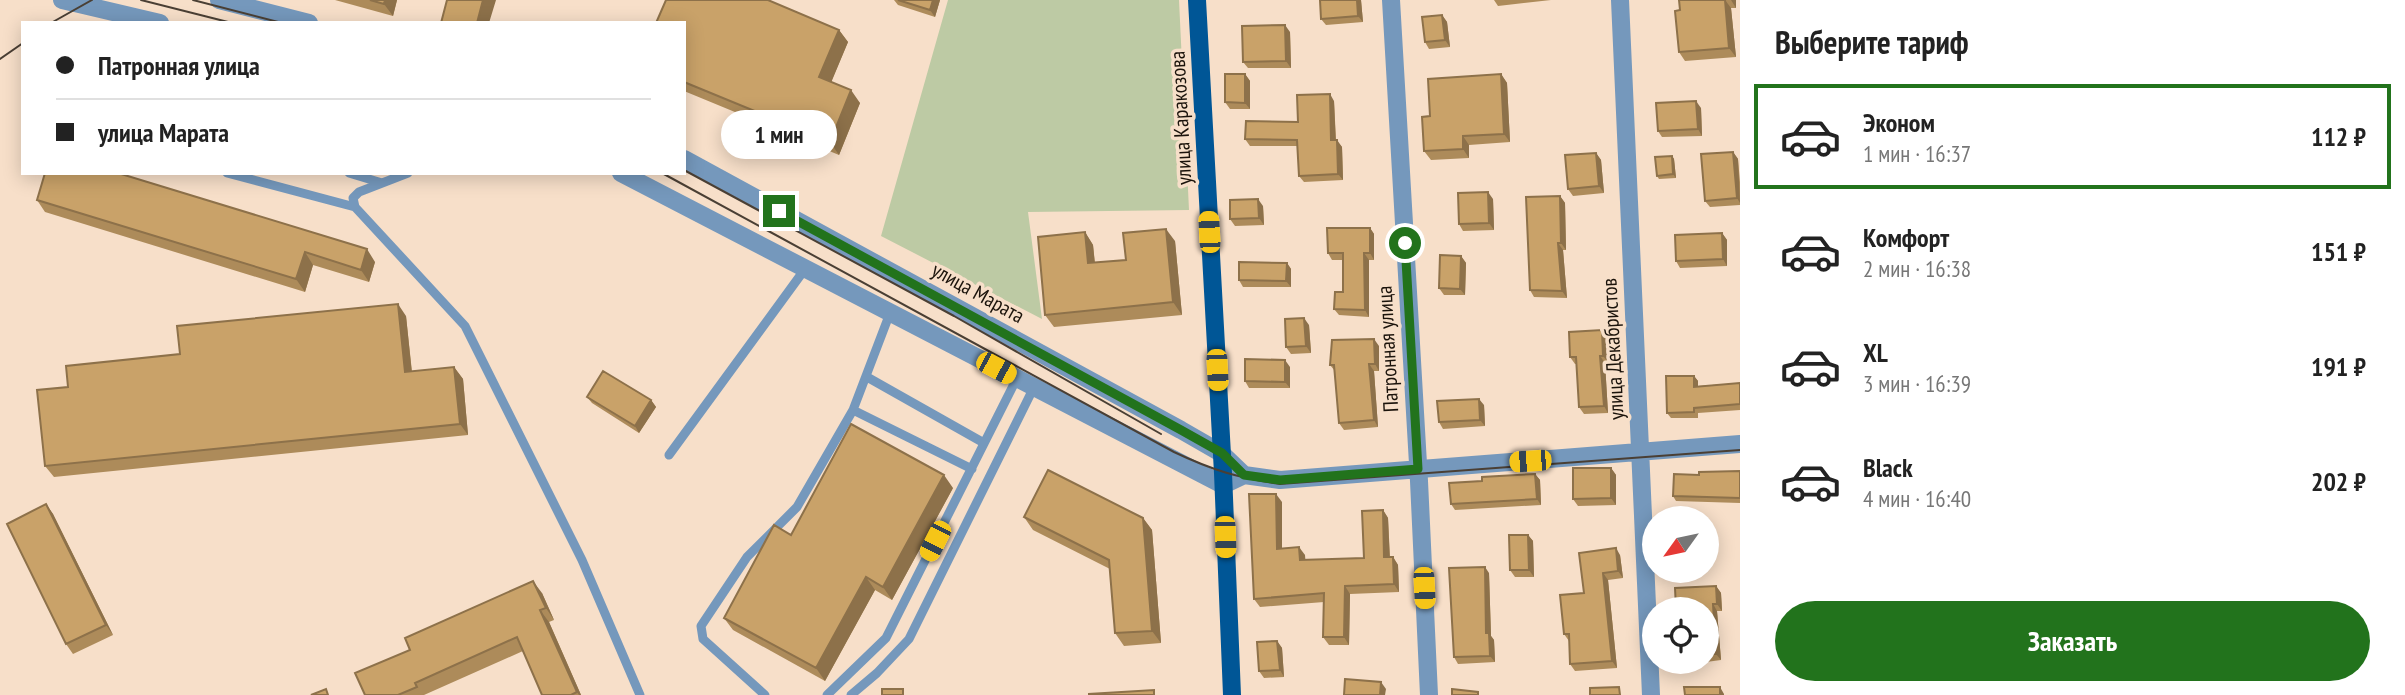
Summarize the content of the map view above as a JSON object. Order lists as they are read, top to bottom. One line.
{"streets":{"main road":["улица Каракозова"],"street":["улица Марата","Патронная улица","улица Декабристов"]},"crossings":[["улица Каракозова","улица Марата"]],"north":"bottom left","page":{"heading":"Выберите тариф","banner":["Патронная улица","улица Марата"],"list":[{"name":"Эконом","note":"1 мин · 16:37","value":"112 ₽"},{"name":"Комфорт","note":"2 мин · 16:38","value":"151 ₽"},{"name":"XL","note":"3 мин · 16:39","value":"191 ₽"},{"name":"Black","note":"4 мин · 16:40","value":"202 ₽"}],"bubble":"1 мин","buttons":"Заказать"}}
